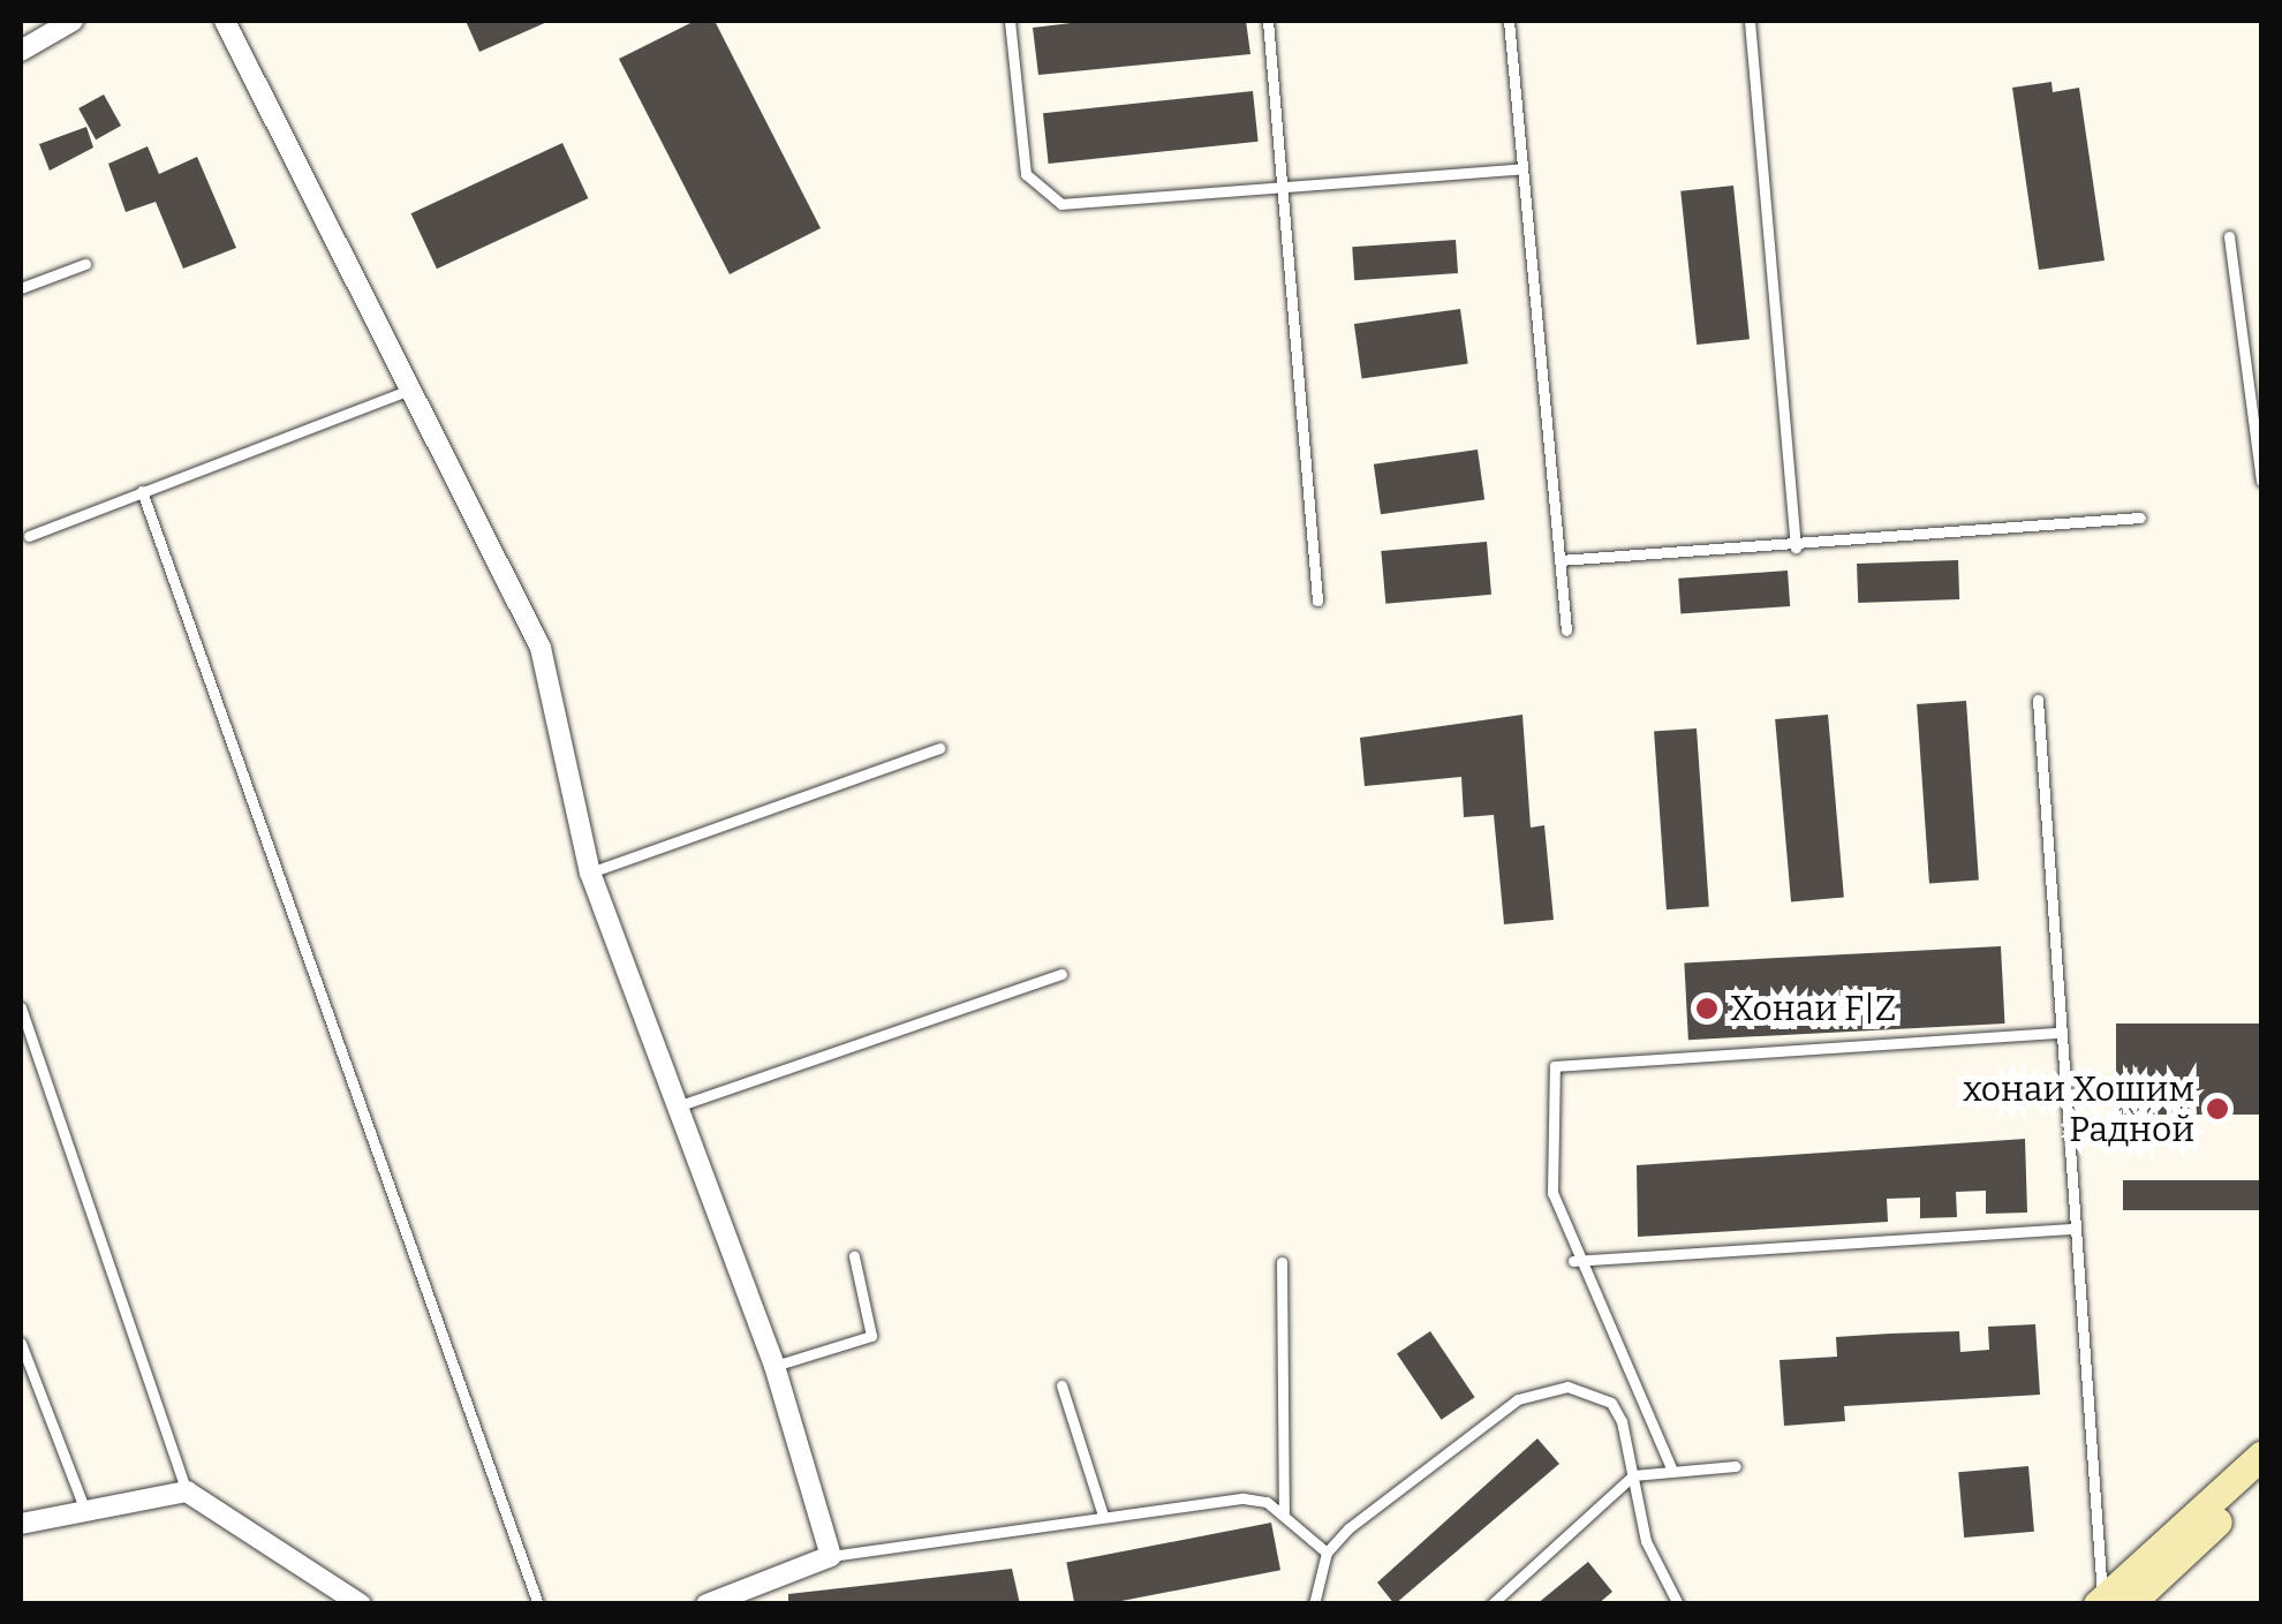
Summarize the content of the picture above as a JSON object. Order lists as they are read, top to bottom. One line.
{"places":["Хонаи F|Z","хонаи Хошим Радной"]}
